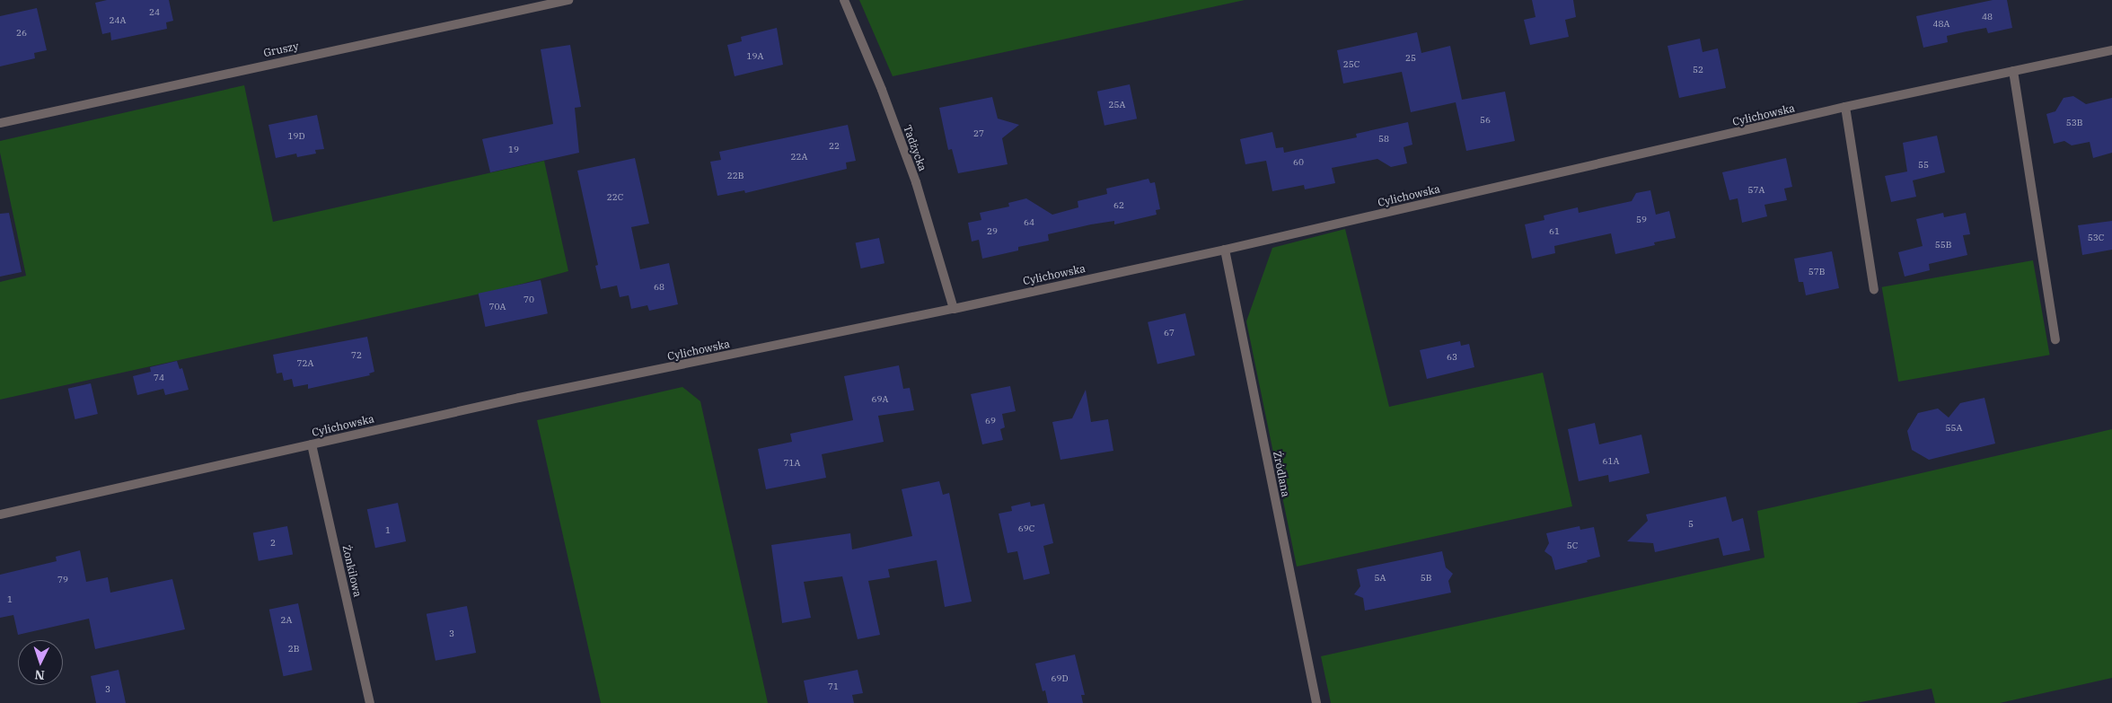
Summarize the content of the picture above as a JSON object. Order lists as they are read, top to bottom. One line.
{"streets":{"street":["Gruszy","Cylichowska","Tadżycka","Źródlana","Żonkilowa"]},"crossings":[["Cylichowska","Tadżycka"],["Cylichowska","Źródlana"],["Cylichowska","Żonkilowa"]],"house_numbers":["24","48","24A","48A","26","19A","25","25C","52","25A","56","53B","27","19D","58","22","19","22A","60","55","22B","57A","22C","62","59","64","29","61","53C","55B","57B","68","70","70A","67","72","63","72A","74","69A","69","55A","61A","71A","5","69C","1","2","5C","5A","5B","79","1","2A","3","2B","69D","71","3"],"north":"bottom"}
